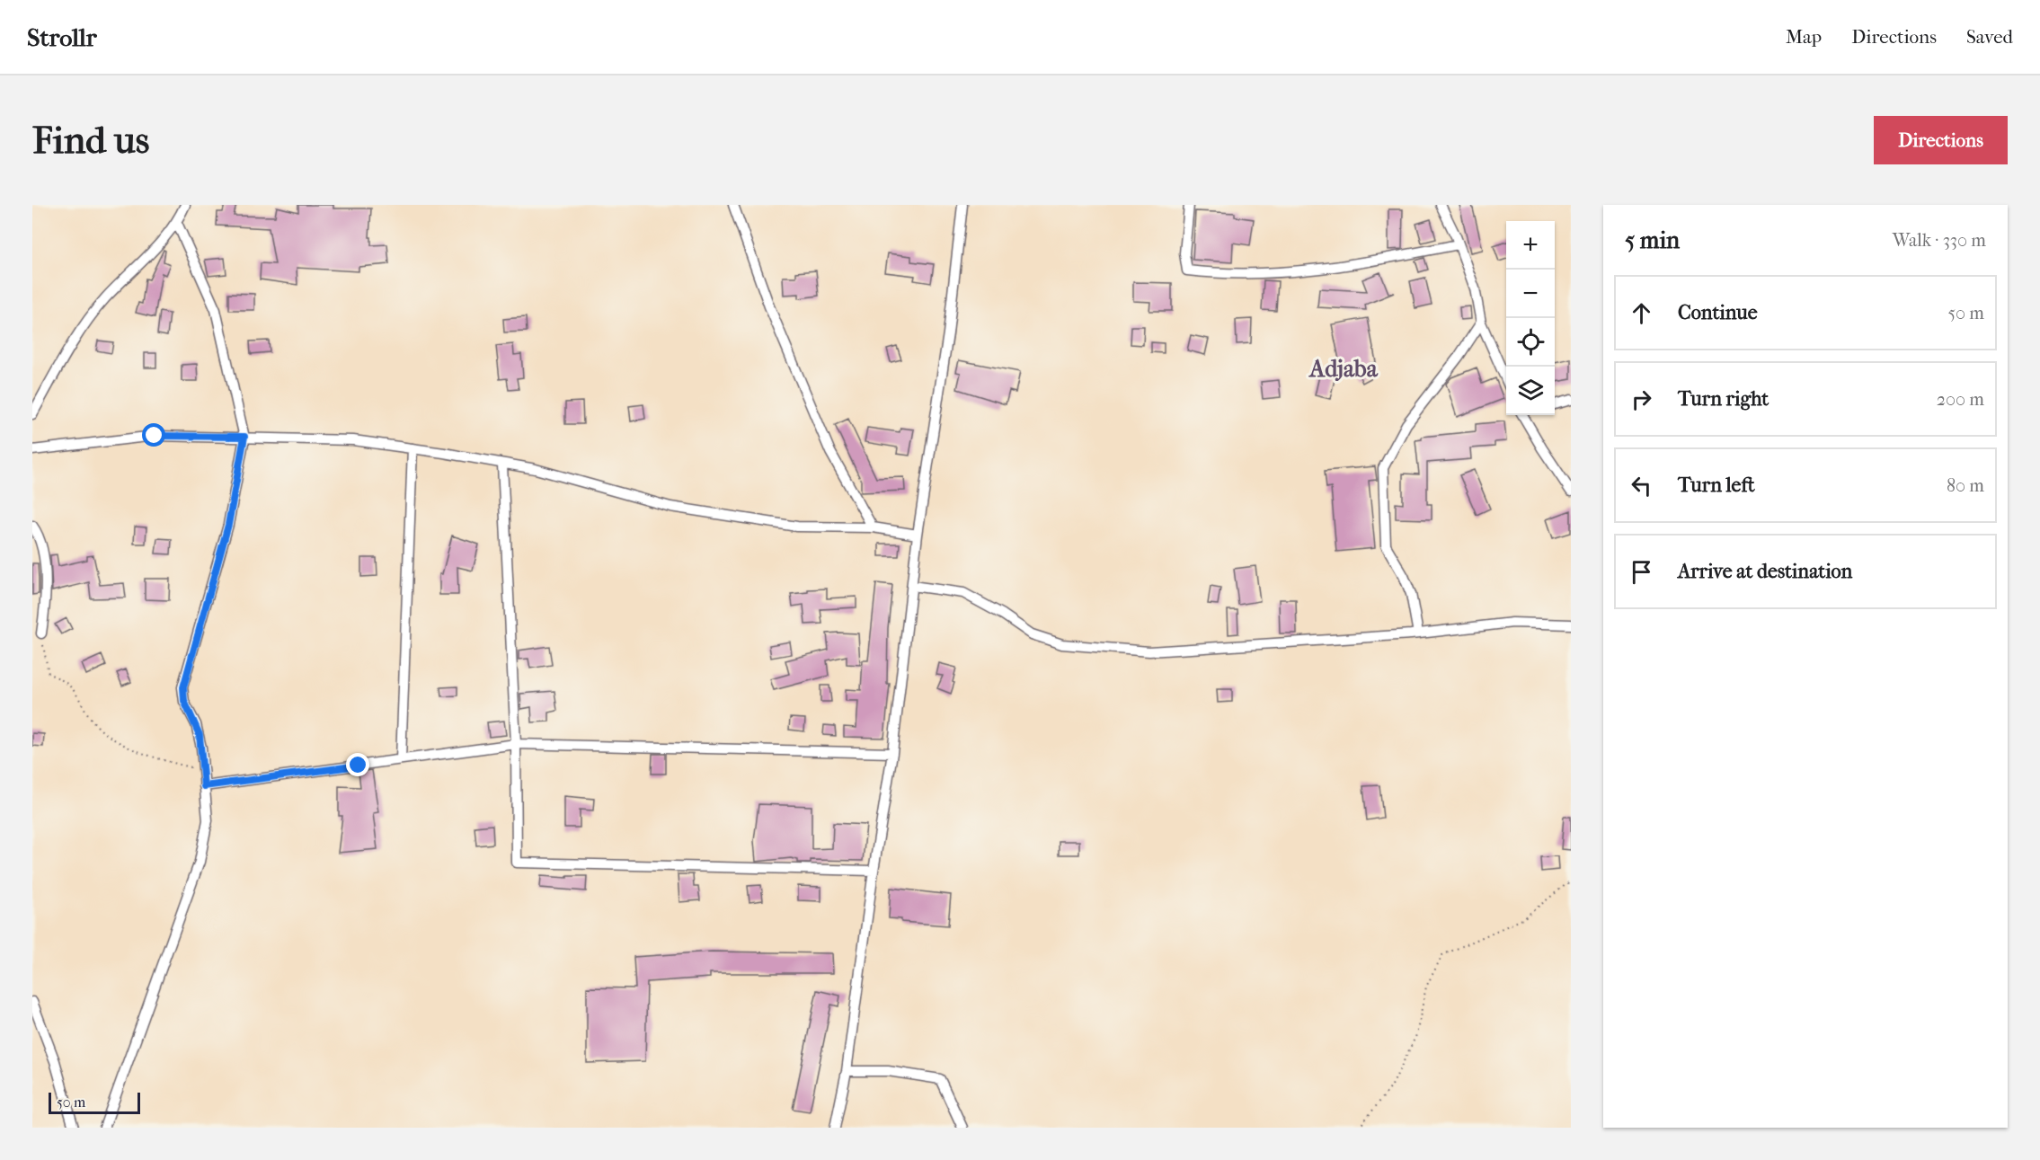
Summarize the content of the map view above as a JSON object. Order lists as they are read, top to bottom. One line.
{"districts":["Adjaba"],"scale_bar":"50 m","page":{"header":"Strollr","nav":["Map","Directions","Saved"],"buttons":"Directions","title":"Find us","heading":["5 min","Walk · 330 m"],"map_buttons":["+","−"],"list":[["Continue","50 m"],["Turn right","200 m"],["Turn left","80 m"],"Arrive at destination"],"scale":"50 m"}}
